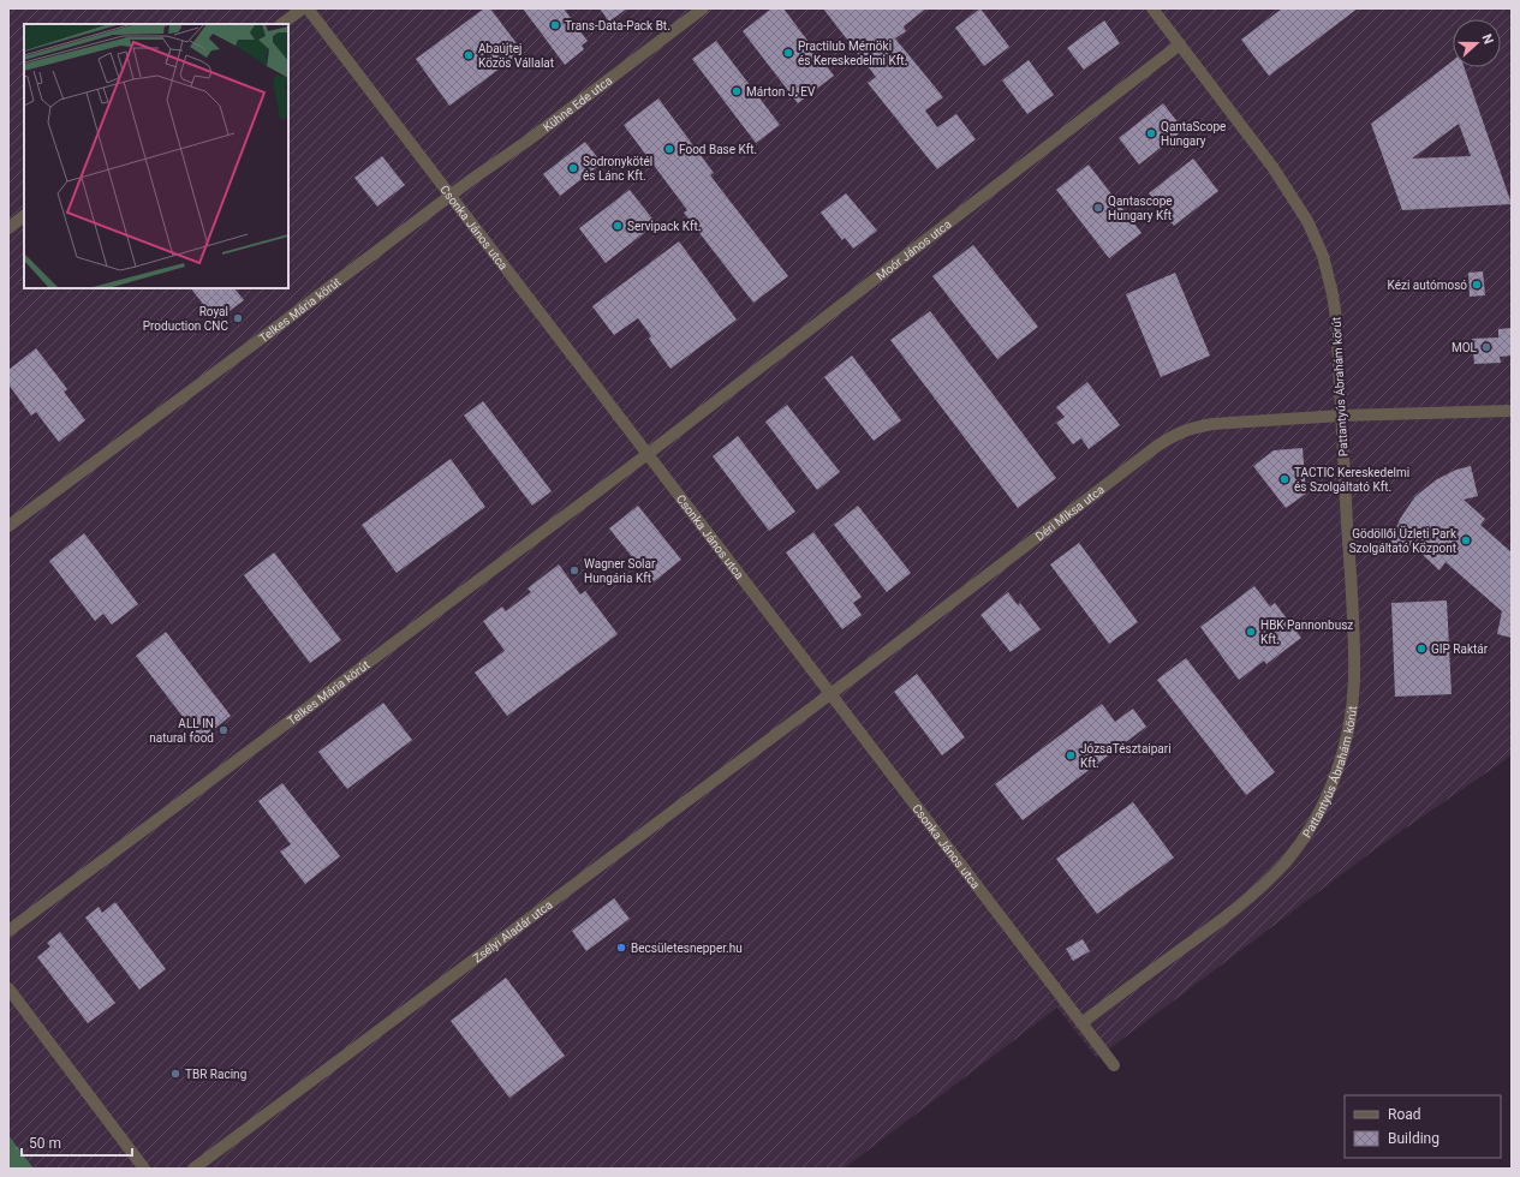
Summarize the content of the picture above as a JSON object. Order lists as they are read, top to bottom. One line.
{"streets":{"street":["Kühne Ede utca","Csonka János utca","Moór János utca","Telkes Mária körút","Pattantyús Ábrahám körút","Déri Miksa utca","Zsélyi Aladár utca"]},"crossings":[["Kühne Ede utca","Csonka János utca"],["Kühne Ede utca","Telkes Mária körút"],["Csonka János utca","Moór János utca"],["Csonka János utca","Telkes Mária körút"],["Csonka János utca","Pattantyús Ábrahám körút"],["Csonka János utca","Déri Miksa utca"],["Csonka János utca","Zsélyi Aladár utca"],["Moór János utca","Telkes Mária körút"],["Moór János utca","Pattantyús Ábrahám körút"],["Pattantyús Ábrahám körút","Déri Miksa utca"],["Déri Miksa utca","Zsélyi Aladár utca"]],"places":["Trans-Data-Pack Bt.","Practilub Mérnöki és Kereskedelmi Kft.","Abaújtej Közös Vállalat","Márton J. EV","QantaScope Hungary","Food Base Kft.","Sodronykötél és Lánc Kft.","Qantascope Hungary Kft","Servipack Kft.","Kézi autómosó","Royal Production CNC","MOL","TACTIC Kereskedelmi és Szolgáltató Kft.","Gödöllői Üzleti Park Szolgáltató Központ","Wagner Solar Hungária Kft","HBK Pannonbusz Kft.","GIP Raktár","ALL IN natural food","JózsaTésztaipari Kft.","Becsületesnepper.hu","TBR Racing"],"legend":["Road","Building"],"scale_bar":"50 m","north":"right"}
